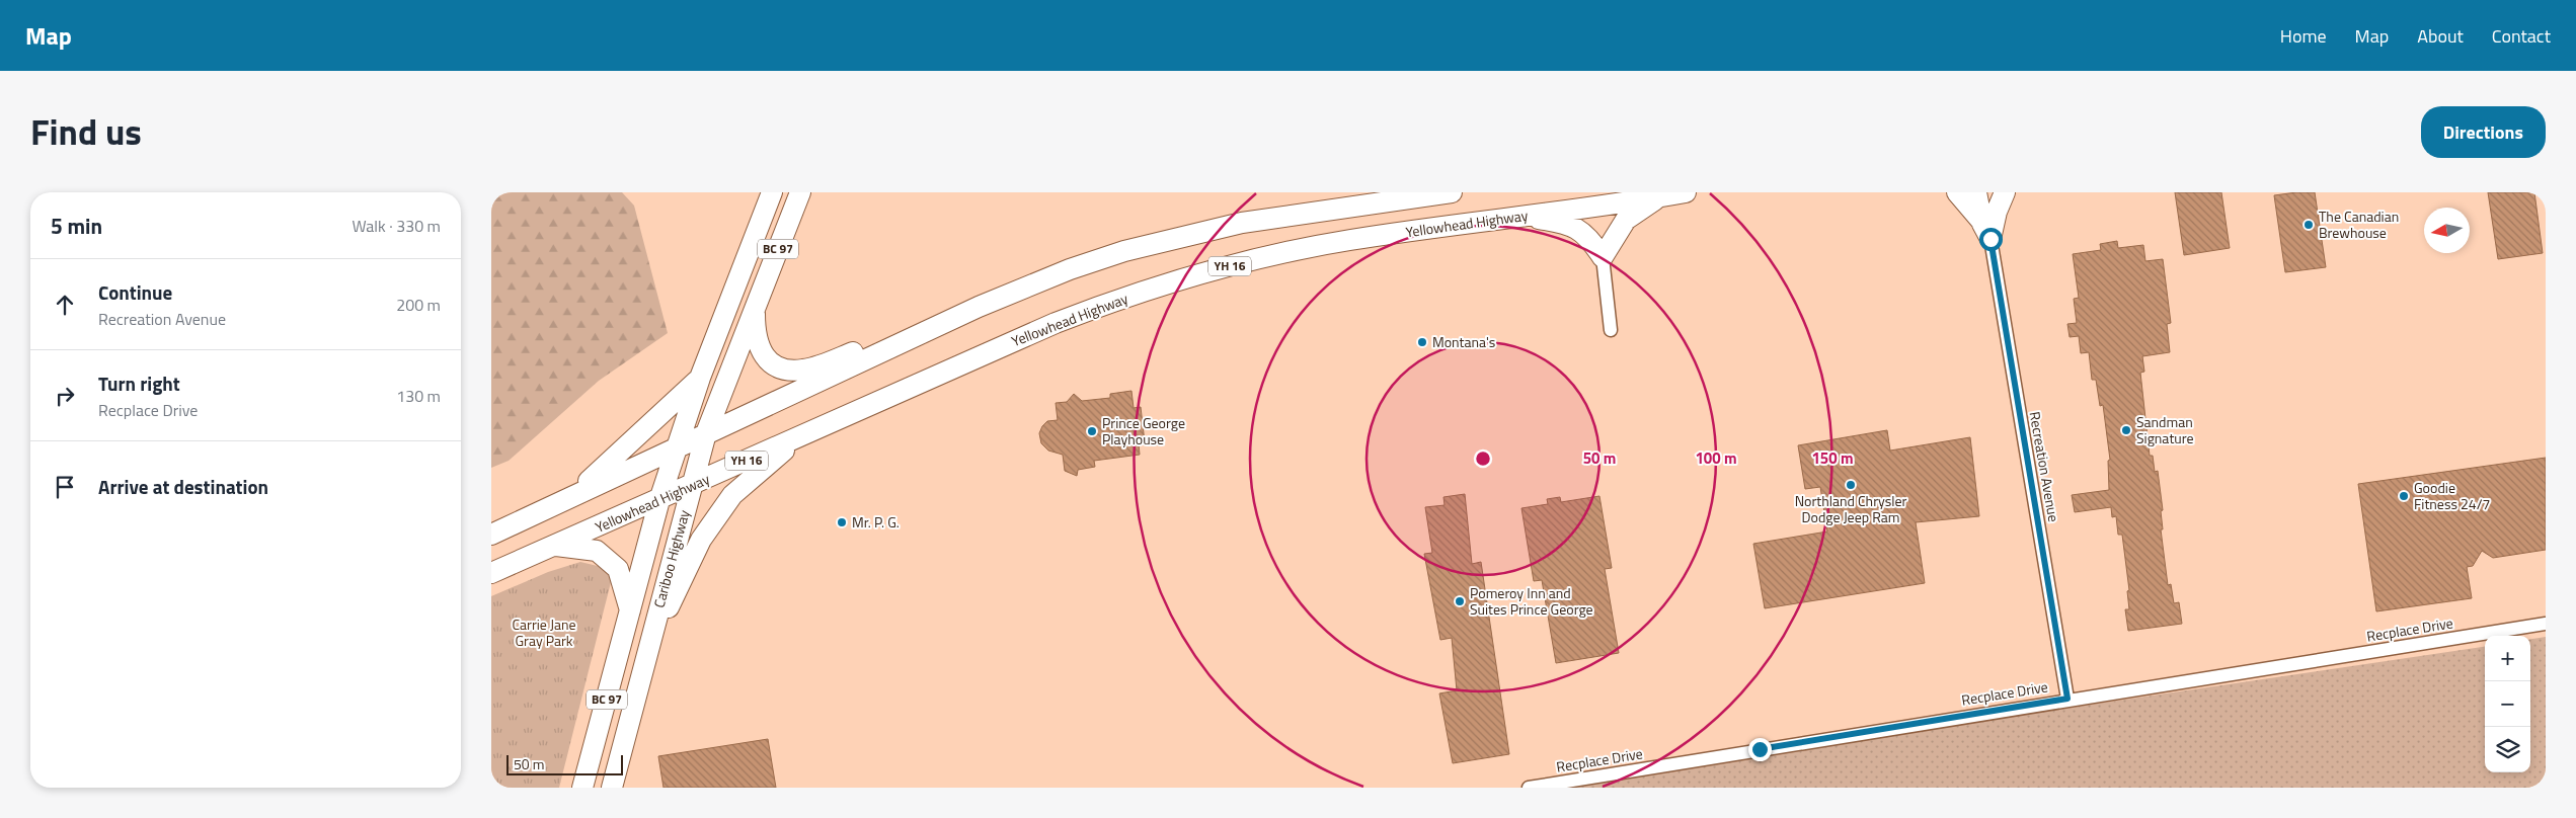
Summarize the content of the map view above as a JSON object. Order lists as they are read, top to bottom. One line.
{"streets":{"highway":["Yellowhead Highway","BC 97","YH 16","Cariboo Highway"],"street":["Recreation Avenue","Recplace Drive"]},"crossings":[["Yellowhead Highway","Cariboo Highway"],["Recreation Avenue","Recplace Drive"]],"parks":["Carrie Jane Gray Park"],"places":["The Canadian Brewhouse","Montana's","Sandman Signature","Prince George Playhouse","Northland Chrysler Dodge Jeep Ram","Goodie Fitness 24/7","Mr. P. G.","Pomeroy Inn and Suites Prince George"],"scale_bar":"50 m","north":"left","page":{"header":"Map","nav":["Home","Map","About","Contact"],"title":"Find us","buttons":"Directions","heading":["5 min","Walk · 330 m"],"list":[["Continue","Recreation Avenue","200 m"],["Turn right","Recplace Drive","130 m"],"Arrive at destination"],"map_buttons":["+","−"],"scale":"50 m"},"rings":["50 m","100 m","150 m"]}
